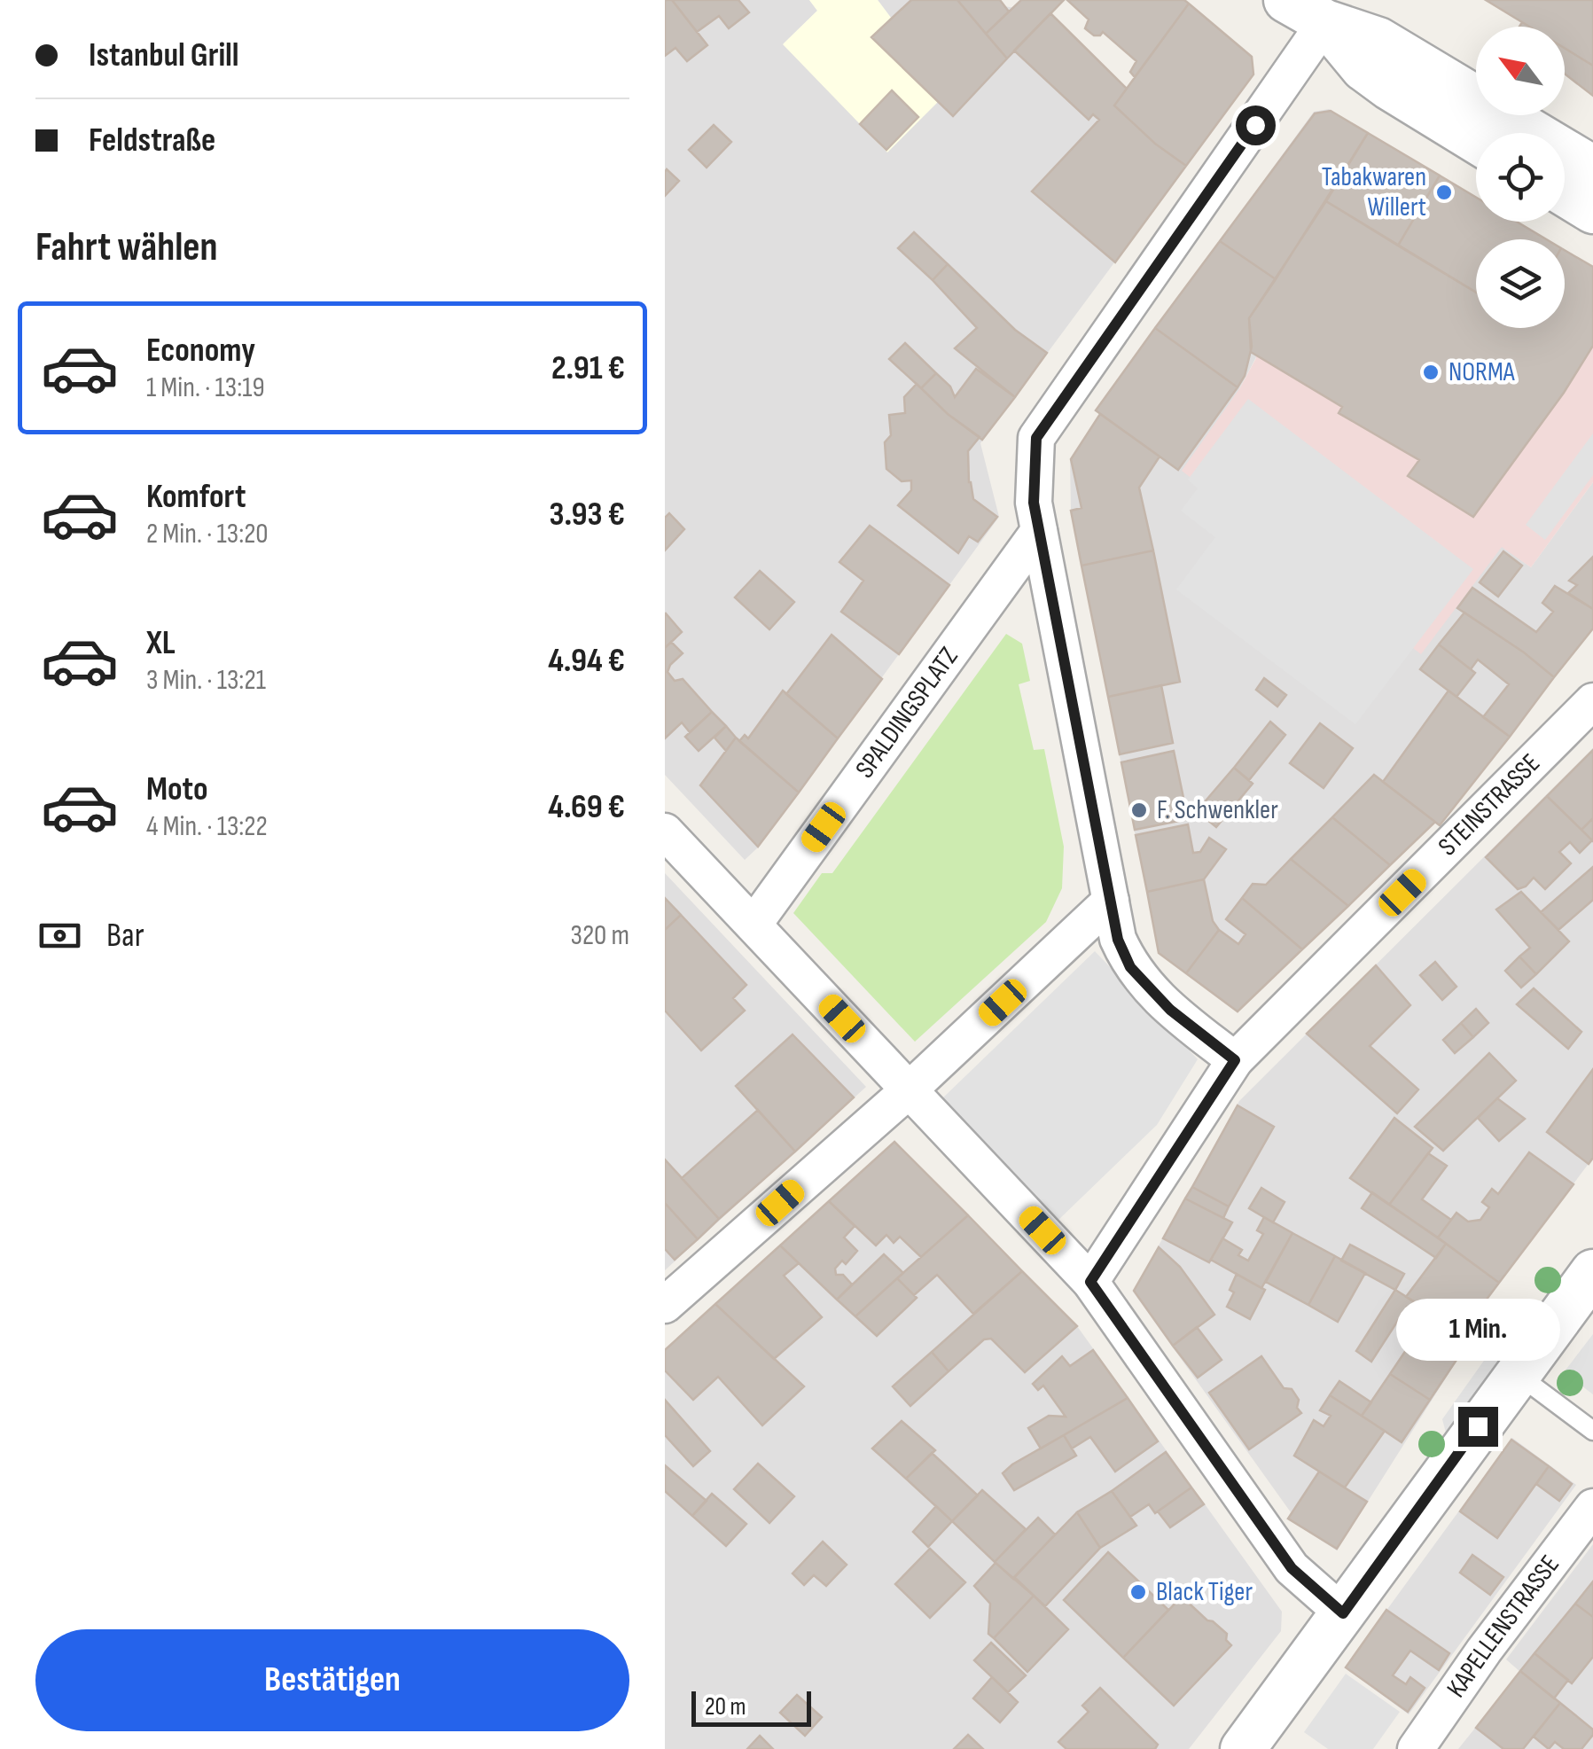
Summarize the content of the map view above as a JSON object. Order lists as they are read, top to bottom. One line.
{"streets":{"street":["SPALDINGSPLATZ","STEINSTRASSE","KAPELLENSTRASSE"]},"places":["Tabakwaren Willert","NORMA","F. Schwenkler","Black Tiger"],"scale_bar":"20 m","north":"top left","page":{"banner":["Istanbul Grill","Feldstraße"],"heading":"Fahrt wählen","list":[{"name":"Economy","note":"1 Min. · 13:19","value":"2.91 €"},{"name":"Komfort","note":"2 Min. · 13:20","value":"3.93 €"},{"name":"XL","note":"3 Min. · 13:21","value":"4.94 €"},{"name":"Moto","note":"4 Min. · 13:22","value":"4.69 €"}],"pay":["Bar","320 m"],"bubble":"1 Min.","buttons":"Bestätigen","scale":"20 m"}}
